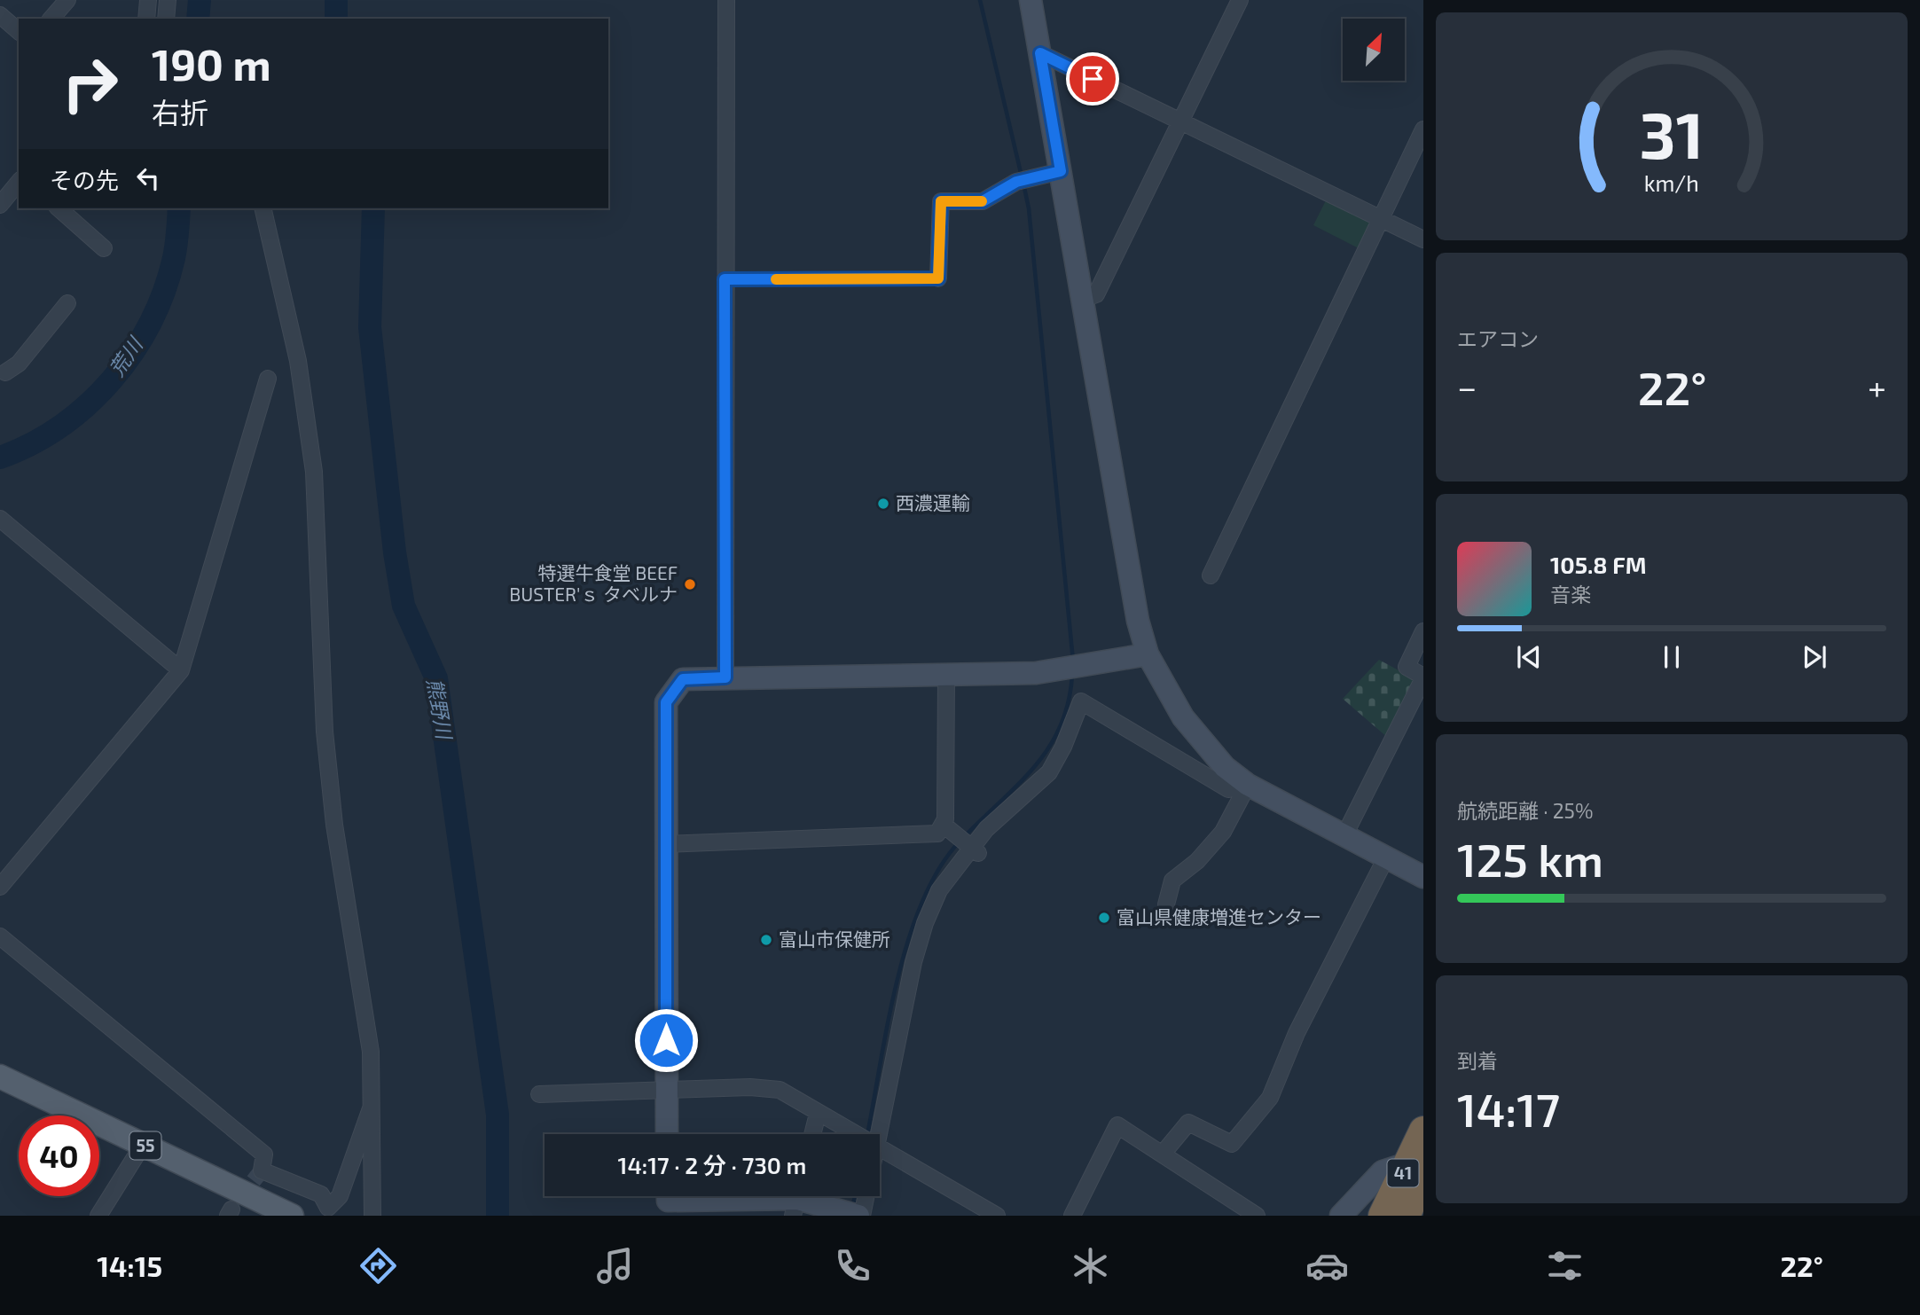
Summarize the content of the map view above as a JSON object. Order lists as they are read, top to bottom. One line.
{"streets":{"highway":["41"],"main road":["55"]},"water":["荒川","熊野川"],"places":["西濃運輸","特選牛食堂 BEEF BUSTER'ｓ タベルナ","富山県健康増進センター","富山市保健所"],"north":"top right","page":{"turn":["190 m","右折"],"then":"その先","tile":["エアコン",["航続距離 · 25%","125 km"],["到着","14:17"]],"heat":["−","22°","+"],"song":["105.8 FM","音楽"],"limit":"40","trip":"14:17 · 2 分 · 730 m","tabs":["14:15","22°"],"gauge":["31","km/h"]}}
